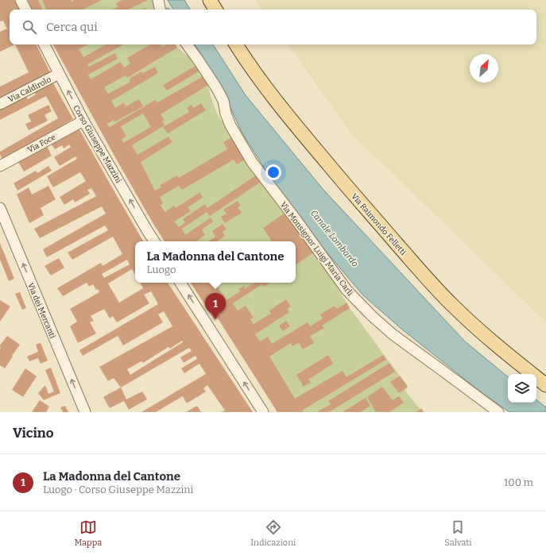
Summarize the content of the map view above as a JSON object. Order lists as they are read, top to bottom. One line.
{"streets":{"main road":["Via Raimondo Felletti"],"street":["Via Caldirolo","Via Foce","Corso Giuseppe Mazzini","Via Monsignor Luigi Maria Carli","Via dei Mercanti"]},"crossings":[["Via Caldirolo","Corso Giuseppe Mazzini"],["Via Foce","Corso Giuseppe Mazzini"]],"one_way":["Corso Giuseppe Mazzini","Via dei Mercanti"],"water":["Canale Lombardo"],"north":"top right","page":{"search":"Cerca qui","popup":["La Madonna del Cantone","Luogo"],"pins":"1","heading":"Vicino","list":[{"mark":"1","name":"La Madonna del Cantone","note":"Luogo · Corso Giuseppe Mazzini","value":"100 m"}],"nav":["Mappa","Indicazioni","Salvati"]}}
